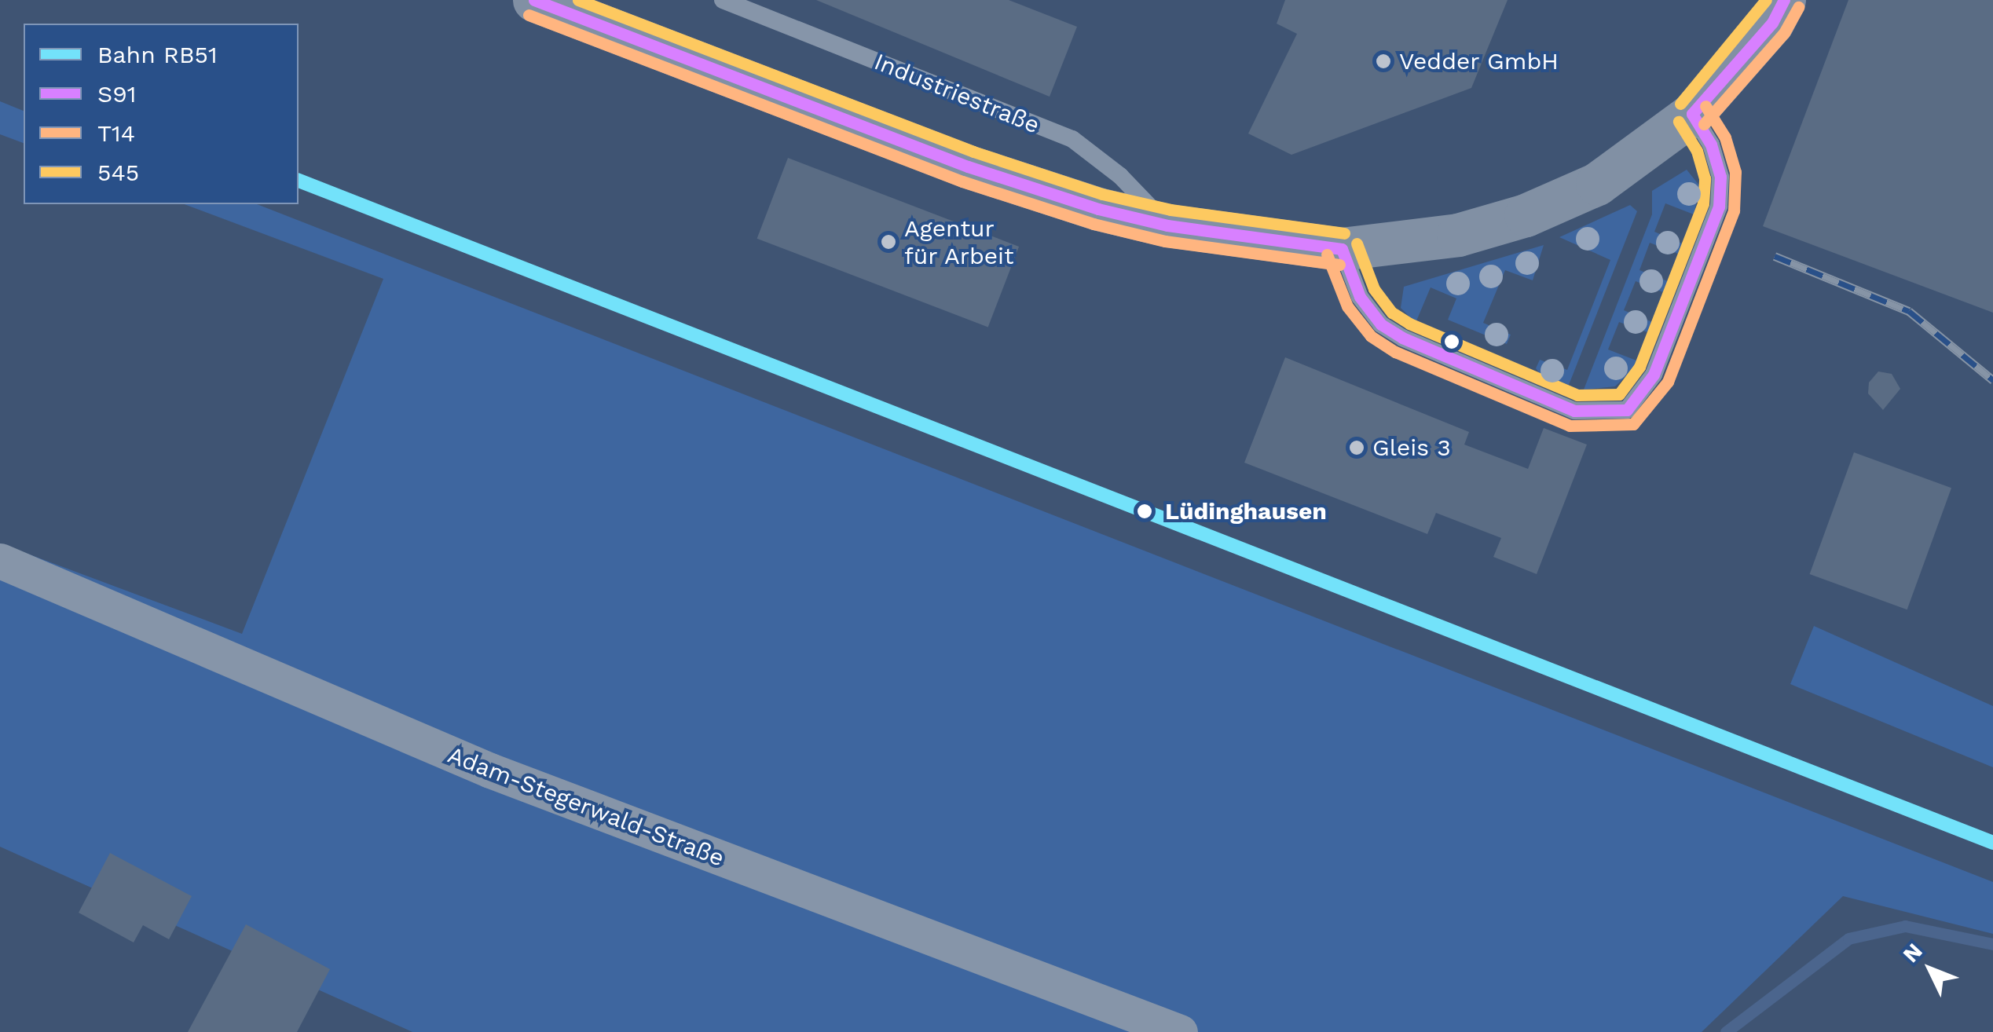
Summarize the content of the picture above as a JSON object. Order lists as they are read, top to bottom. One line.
{"streets":{"street":["Adam-Stegerwald-Straße"],"lane":["Industriestraße"]},"places":["Vedder GmbH","Agentur für Arbeit","Gleis 3","Lüdinghausen"],"lines":["transit line S91","transit line 545","transit line T14","rail line RB51"],"legend":["Bahn RB51","S91","T14","545"],"north":"top left"}
